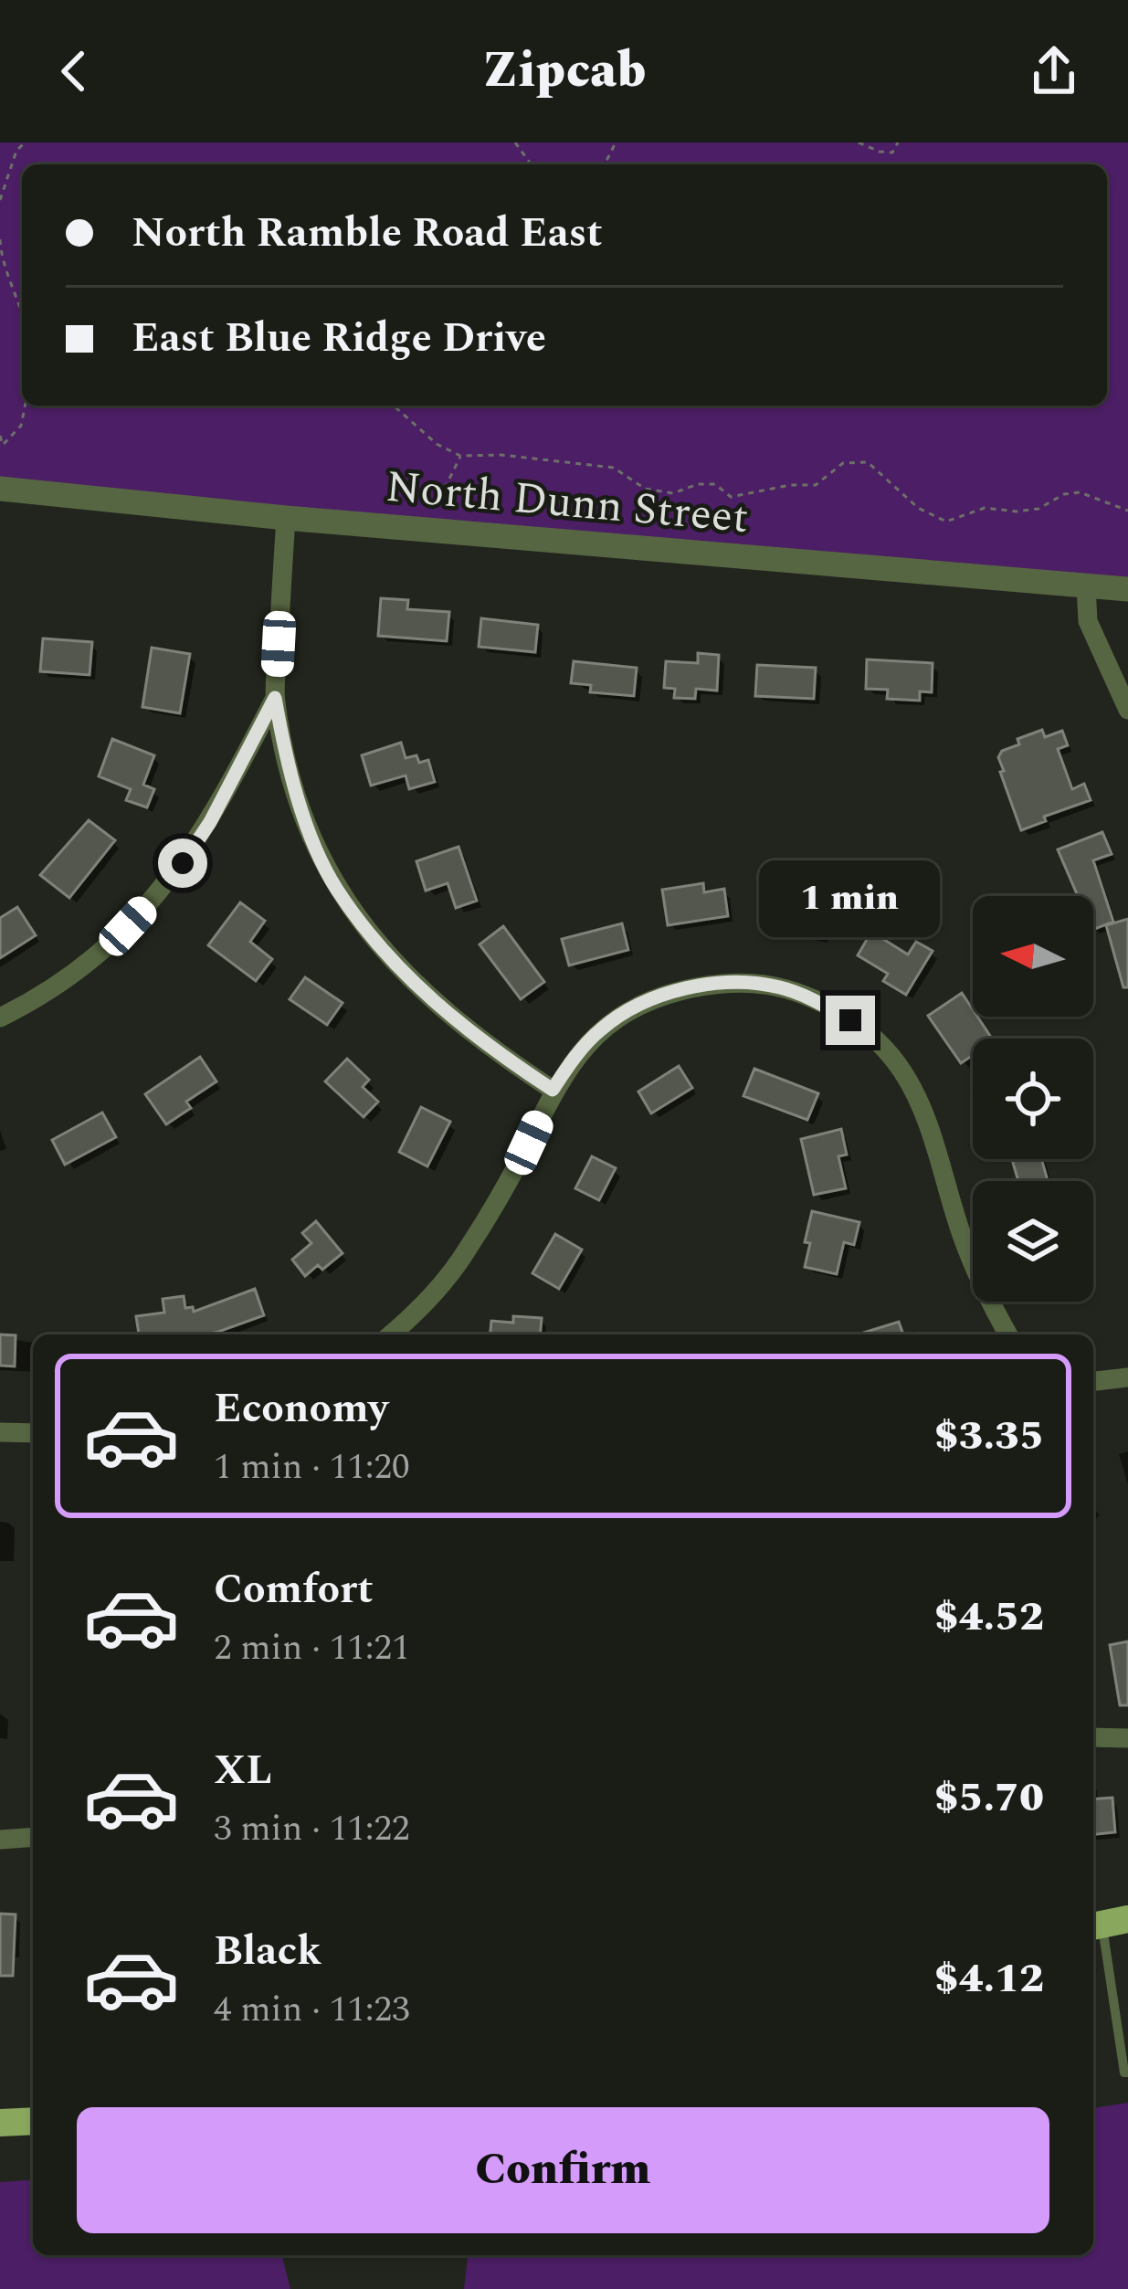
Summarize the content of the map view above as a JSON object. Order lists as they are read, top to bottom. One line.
{"streets":{"street":["North Dunn Street"]},"north":"left","page":{"header":"Zipcab","banner":["North Ramble Road East","East Blue Ridge Drive"],"bubble":"1 min","list":[{"name":"Economy","note":"1 min · 11:20","value":"$3.35"},{"name":"Comfort","note":"2 min · 11:21","value":"$4.52"},{"name":"XL","note":"3 min · 11:22","value":"$5.70"},{"name":"Black","note":"4 min · 11:23","value":"$4.12"}],"buttons":"Confirm"}}
